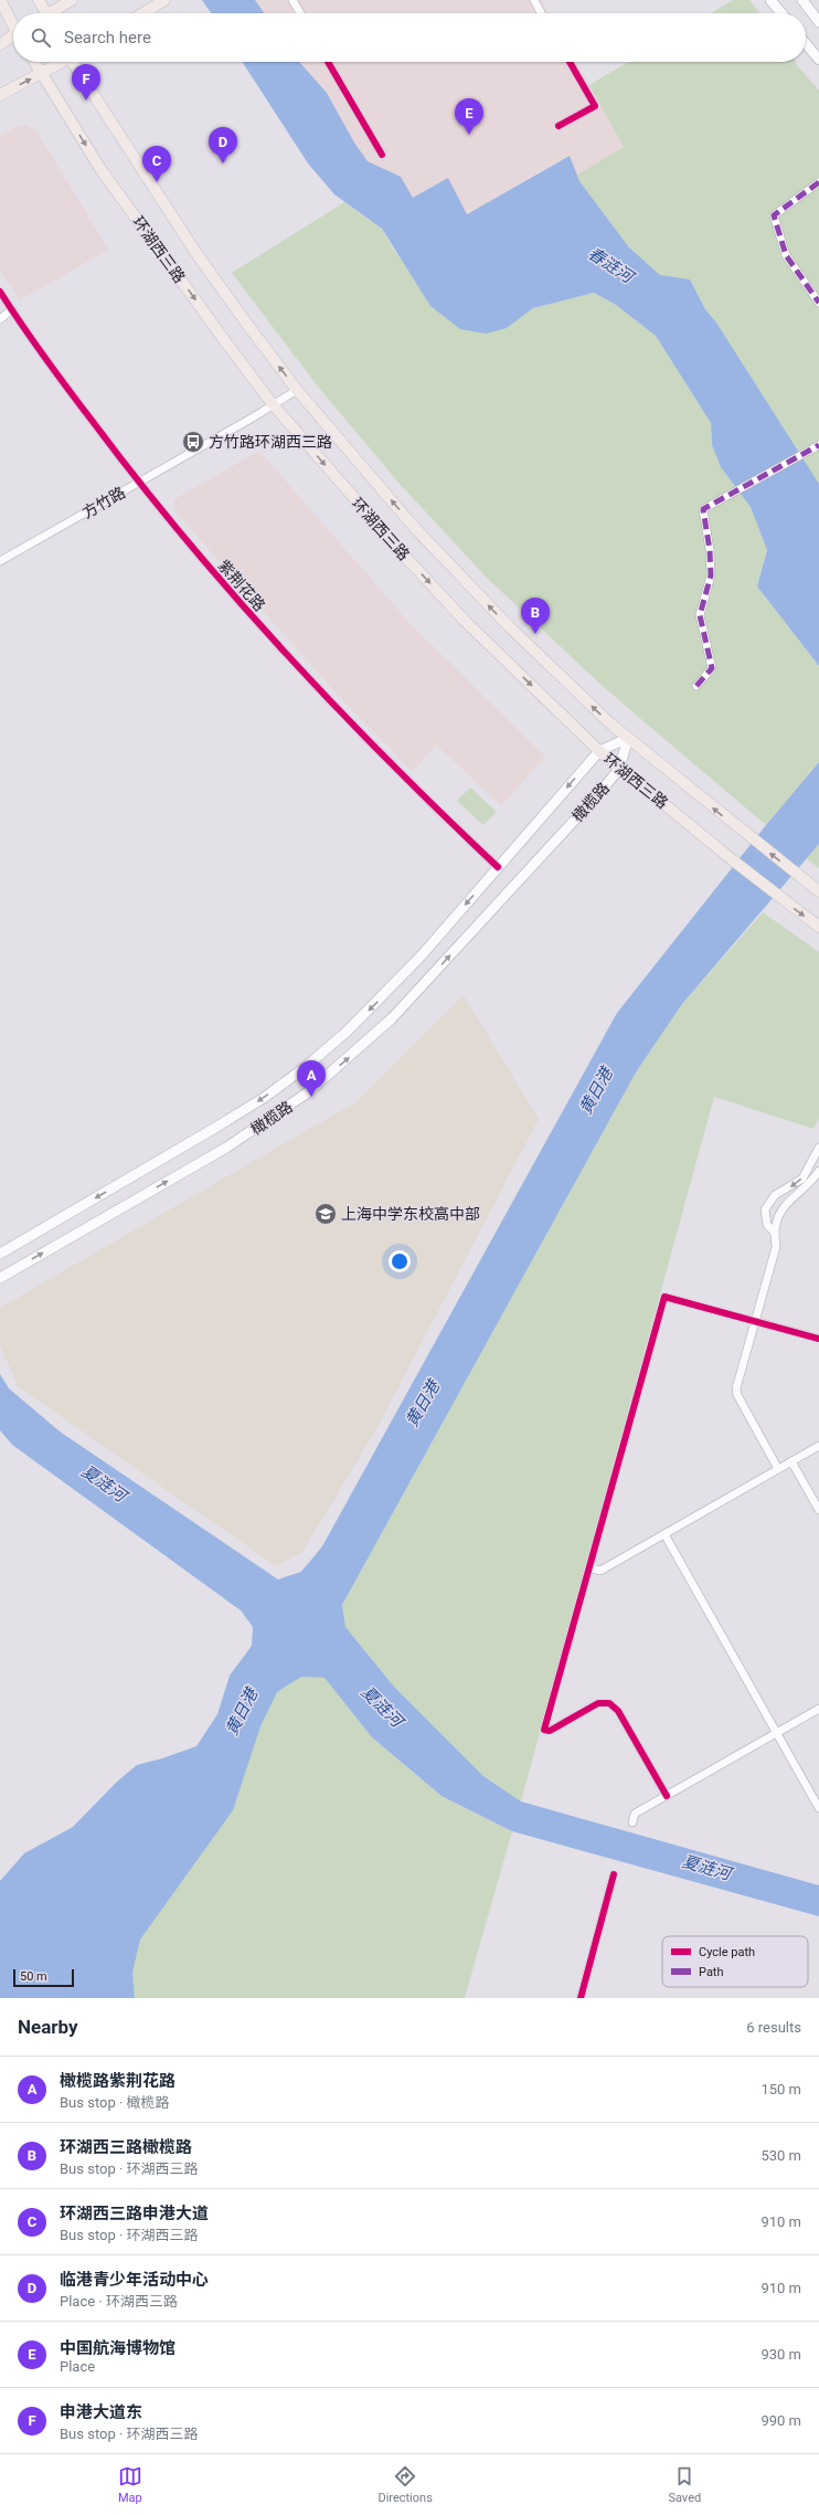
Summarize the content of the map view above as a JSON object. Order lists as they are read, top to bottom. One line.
{"streets":{"main road":["环湖西三路","橄榄路"],"street":["方竹路","紫荆花路"]},"crossings":[["环湖西三路","方竹路"],["环湖西三路","橄榄路"],["方竹路","紫荆花路"],["紫荆花路","橄榄路"]],"water":["春涟河","黄日港","夏涟河"],"places":{"bus stop":["方竹路环湖西三路"],"school or university":["上海中学东校高中部"]},"legend":["Cycle path","Path"],"scale_bar":"50 m","page":{"search":"Search here","pins":["F","E","D","C","B","A"],"scale":"50 m","heading":["Nearby","6 results"],"list":[{"mark":"A","name":"橄榄路紫荆花路","note":"Bus stop · 橄榄路","value":"150 m"},{"mark":"B","name":"环湖西三路橄榄路","note":"Bus stop · 环湖西三路","value":"530 m"},{"mark":"C","name":"环湖西三路申港大道","note":"Bus stop · 环湖西三路","value":"910 m"},{"mark":"D","name":"临港青少年活动中心","note":"Place · 环湖西三路","value":"910 m"},{"mark":"E","name":"中国航海博物馆","note":"Place","value":"930 m"},{"mark":"F","name":"申港大道东","note":"Bus stop · 环湖西三路","value":"990 m"}],"nav":["Map","Directions","Saved"]}}
